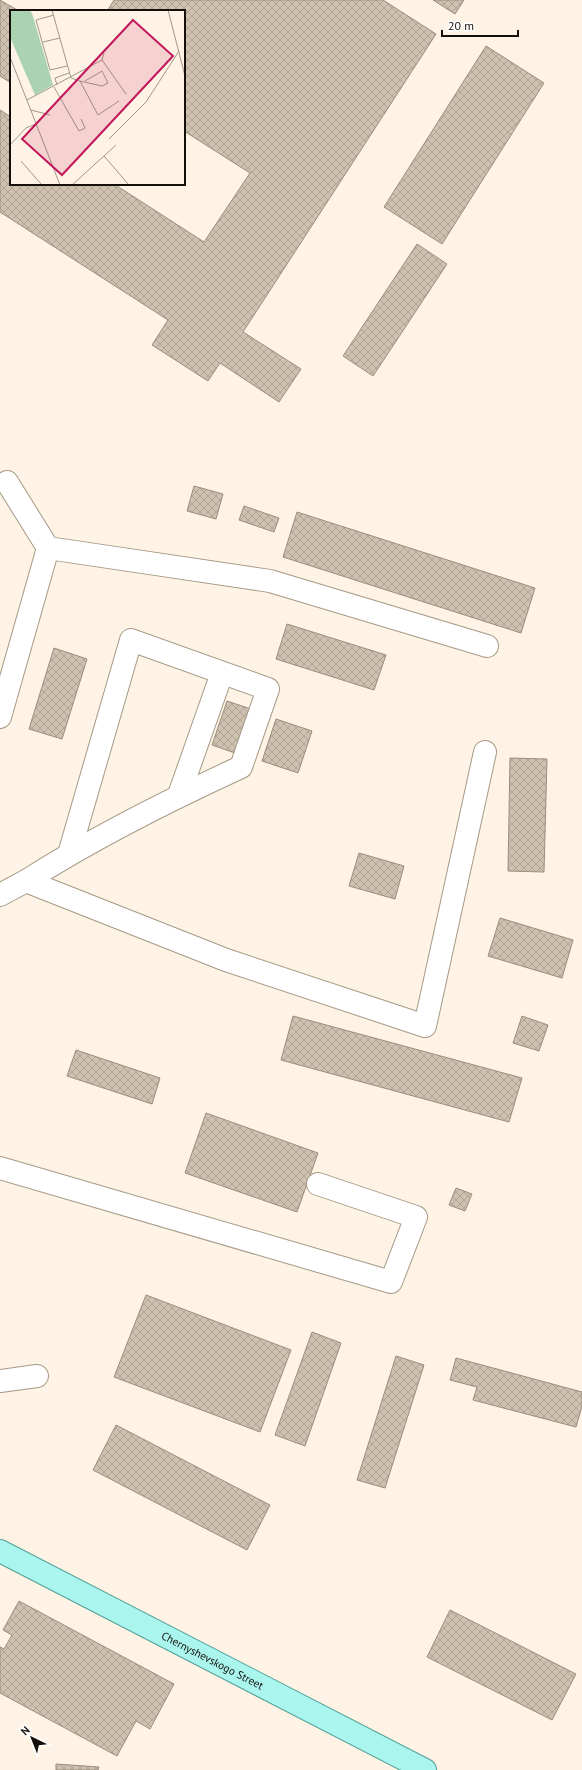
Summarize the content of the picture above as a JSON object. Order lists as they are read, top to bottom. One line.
{"streets":{"main road":["Chernyshevskogo Street"]},"scale_bar":"20 m","north":"top left"}
